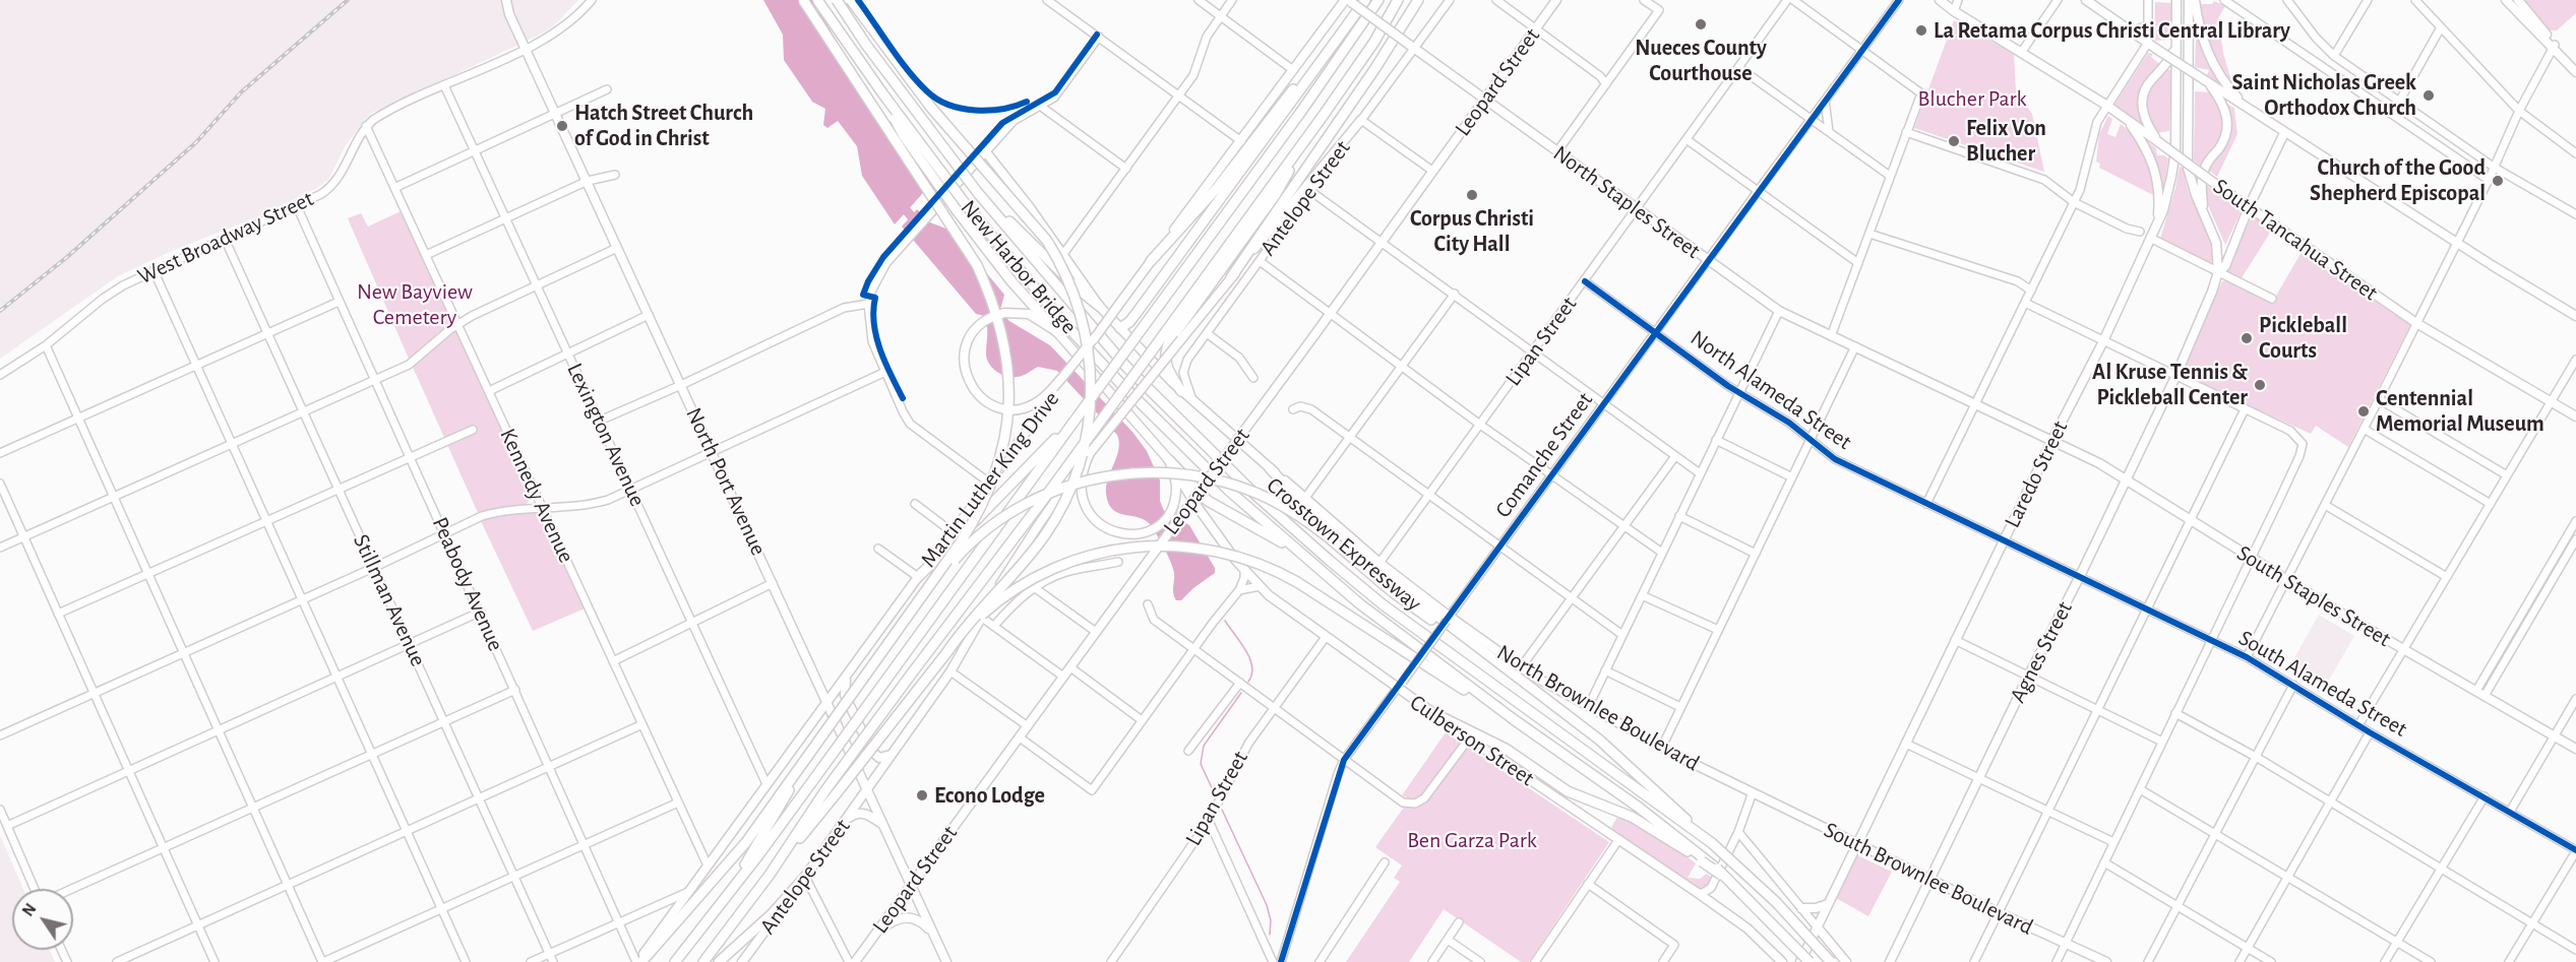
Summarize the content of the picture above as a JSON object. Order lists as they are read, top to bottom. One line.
{"streets":{"highway":["New Harbor Bridge","Crosstown Expressway"],"main road":["Leopard Street","Antelope Street","North Staples Street","South Tancahua Street","Laredo Street","Martin Luther King Drive","North Port Avenue","South Staples Street","Agnes Street","North Brownlee Boulevard","Culberson Street","South Brownlee Boulevard"],"street":["West Broadway Street","Lipan Street","North Alameda Street","Lexington Avenue","Comanche Street","Kennedy Avenue","Peabody Avenue","Stillman Avenue","South Alameda Street"]},"crossings":[["Leopard Street","North Staples Street"],["Leopard Street","North Port Avenue"],["Antelope Street","North Staples Street"],["Antelope Street","North Port Avenue"],["Antelope Street","North Brownlee Boulevard"],["North Staples Street","Lipan Street"],["North Staples Street","Comanche Street"],["North Staples Street","Laredo Street"],["North Staples Street","Martin Luther King Drive"],["North Staples Street","South Staples Street"],["West Broadway Street","Lexington Avenue"],["West Broadway Street","North Port Avenue"],["West Broadway Street","Kennedy Avenue"],["West Broadway Street","Peabody Avenue"],["West Broadway Street","Stillman Avenue"],["New Harbor Bridge","Crosstown Expressway"],["Lipan Street","North Alameda Street"],["Lipan Street","North Brownlee Boulevard"],["Lipan Street","Culberson Street"],["North Alameda Street","Comanche Street"],["North Alameda Street","South Alameda Street"],["Lexington Avenue","Martin Luther King Drive"],["Comanche Street","North Brownlee Boulevard"],["Comanche Street","Culberson Street"],["Laredo Street","South Staples Street"],["Laredo Street","South Alameda Street"],["Laredo Street","South Brownlee Boulevard"],["Martin Luther King Drive","North Port Avenue"],["Martin Luther King Drive","Kennedy Avenue"],["Martin Luther King Drive","Peabody Avenue"],["Martin Luther King Drive","Culberson Street"],["South Staples Street","Agnes Street"],["Agnes Street","South Alameda Street"],["Agnes Street","South Brownlee Boulevard"],["North Brownlee Boulevard","South Brownlee Boulevard"]],"parks":["Blucher Park","New Bayview Cemetery","Ben Garza Park"],"places":["Nueces County Courthouse","La Retama Corpus Christi Central Library","Saint Nicholas Greek Orthodox Church","Hatch Street Church of God in Christ","Felix Von Blucher","Church of the Good Shepherd Episcopal","Corpus Christi City Hall","Pickleball Courts","Al Kruse Tennis & Pickleball Center","Centennial Memorial Museum","Econo Lodge"],"north":"top left"}
